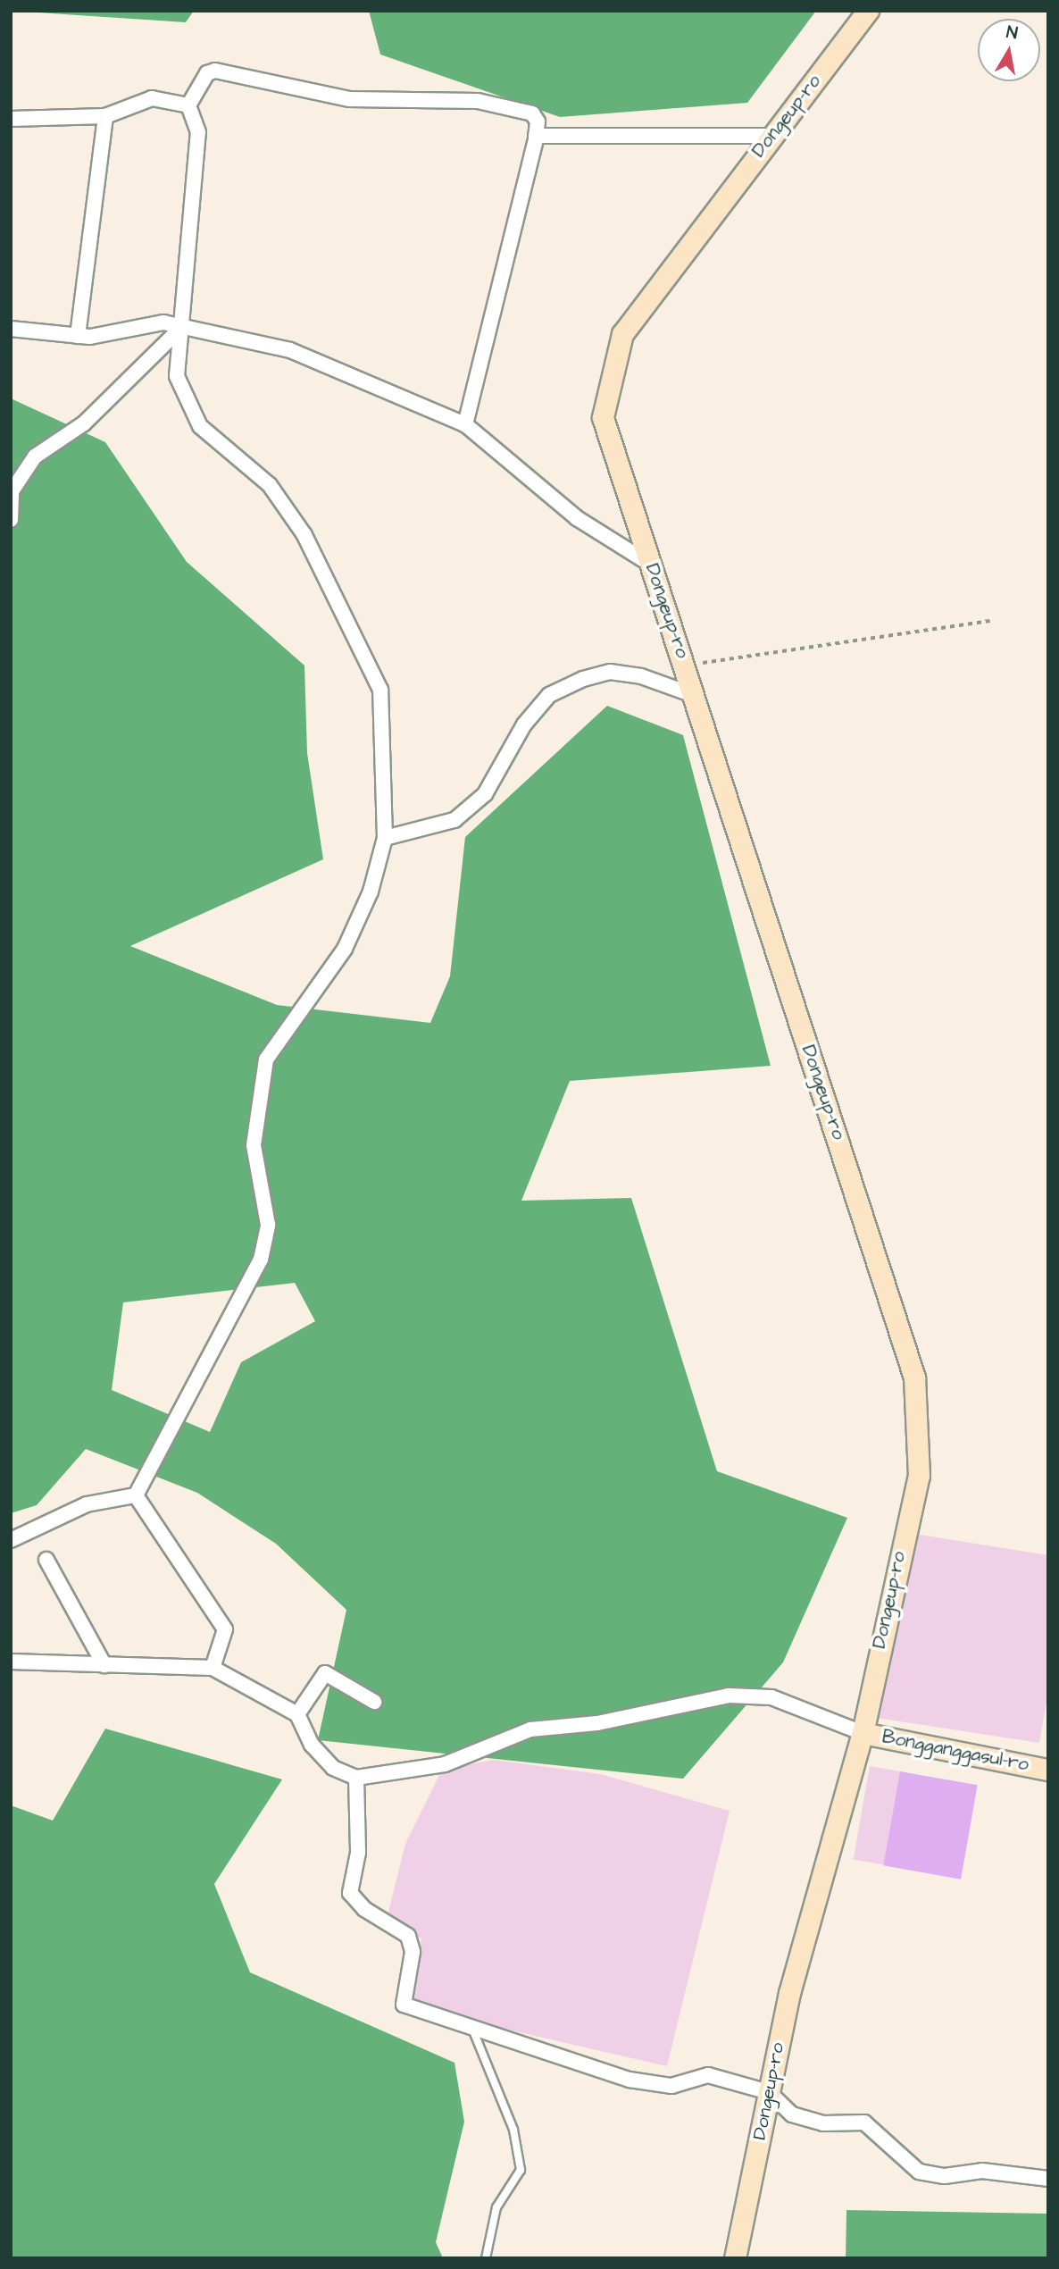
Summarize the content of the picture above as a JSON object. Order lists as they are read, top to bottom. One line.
{"streets":{"main road":["Dongeup-ro","Bongganggasul-ro"]},"crossings":[["Dongeup-ro","Bongganggasul-ro"]],"north":"top"}
